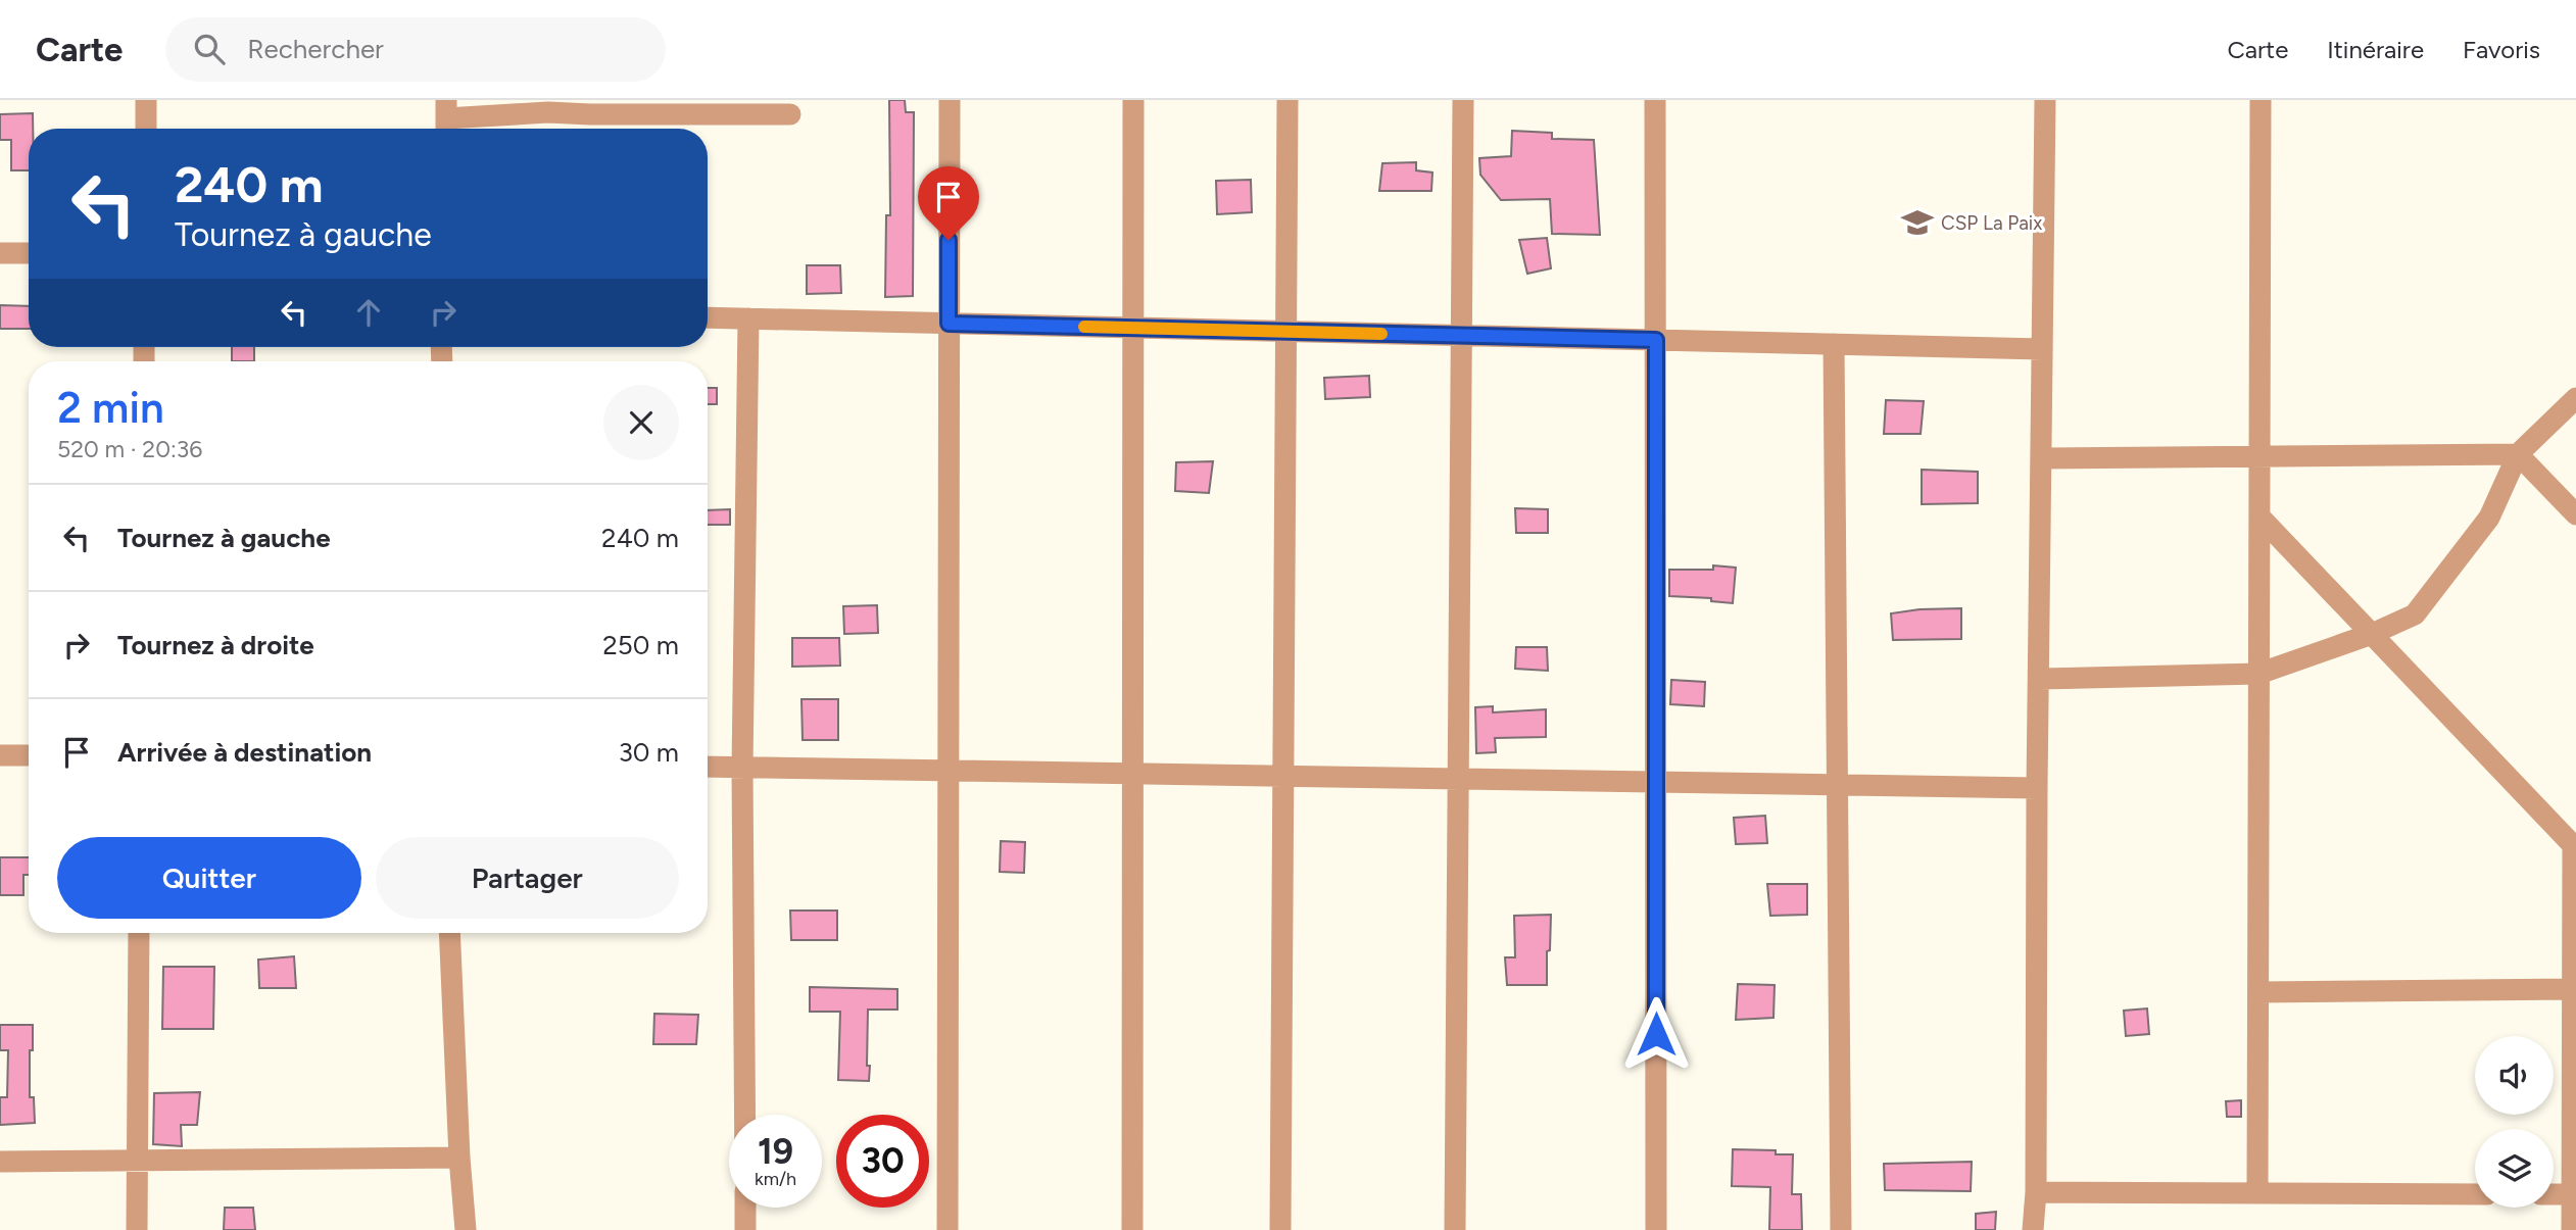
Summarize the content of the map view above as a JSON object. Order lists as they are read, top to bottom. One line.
{"places":{"school or university":["CSP La Paix"]},"page":{"header":"Carte","search":"Rechercher","nav":["Carte","Itinéraire","Favoris"],"turn":["240 m","Tournez à gauche"],"heading":["2 min","520 m · 20:36"],"list":[{"name":"Tournez à gauche","value":"240 m"},{"name":"Tournez à droite","value":"250 m"},{"name":"Arrivée à destination","value":"30 m"}],"buttons":["Quitter","Partager"],"speed":"19 km/h","limit":"30"}}
